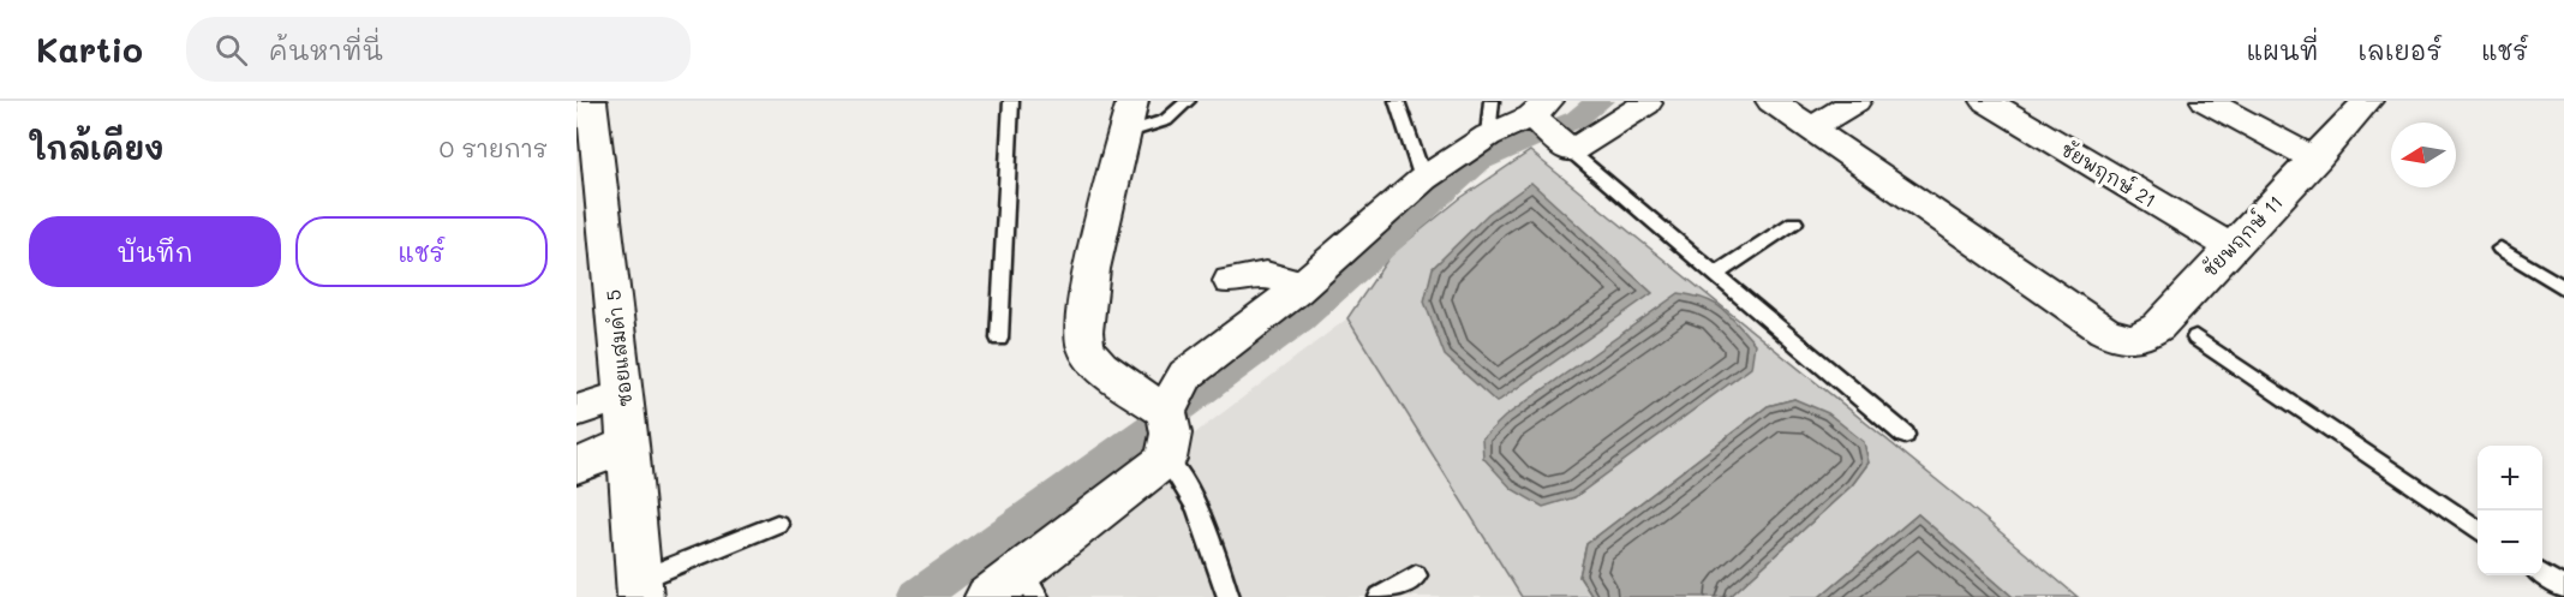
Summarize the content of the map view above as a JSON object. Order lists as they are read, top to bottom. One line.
{"streets":{"street":["ชัยพฤกษ์ 21","ชัยพฤกษ์ 11","ซอยแสมดำ 5"]},"crossings":[["ชัยพฤกษ์ 21","ชัยพฤกษ์ 11"]],"north":"left","page":{"header":"Kartio","search":"ค้นหาที่นี่","nav":["แผนที่","เลเยอร์","แชร์"],"heading":["ใกล้เคียง","0 รายการ"],"buttons":["บันทึก","แชร์"],"map_buttons":["+","−"]}}
